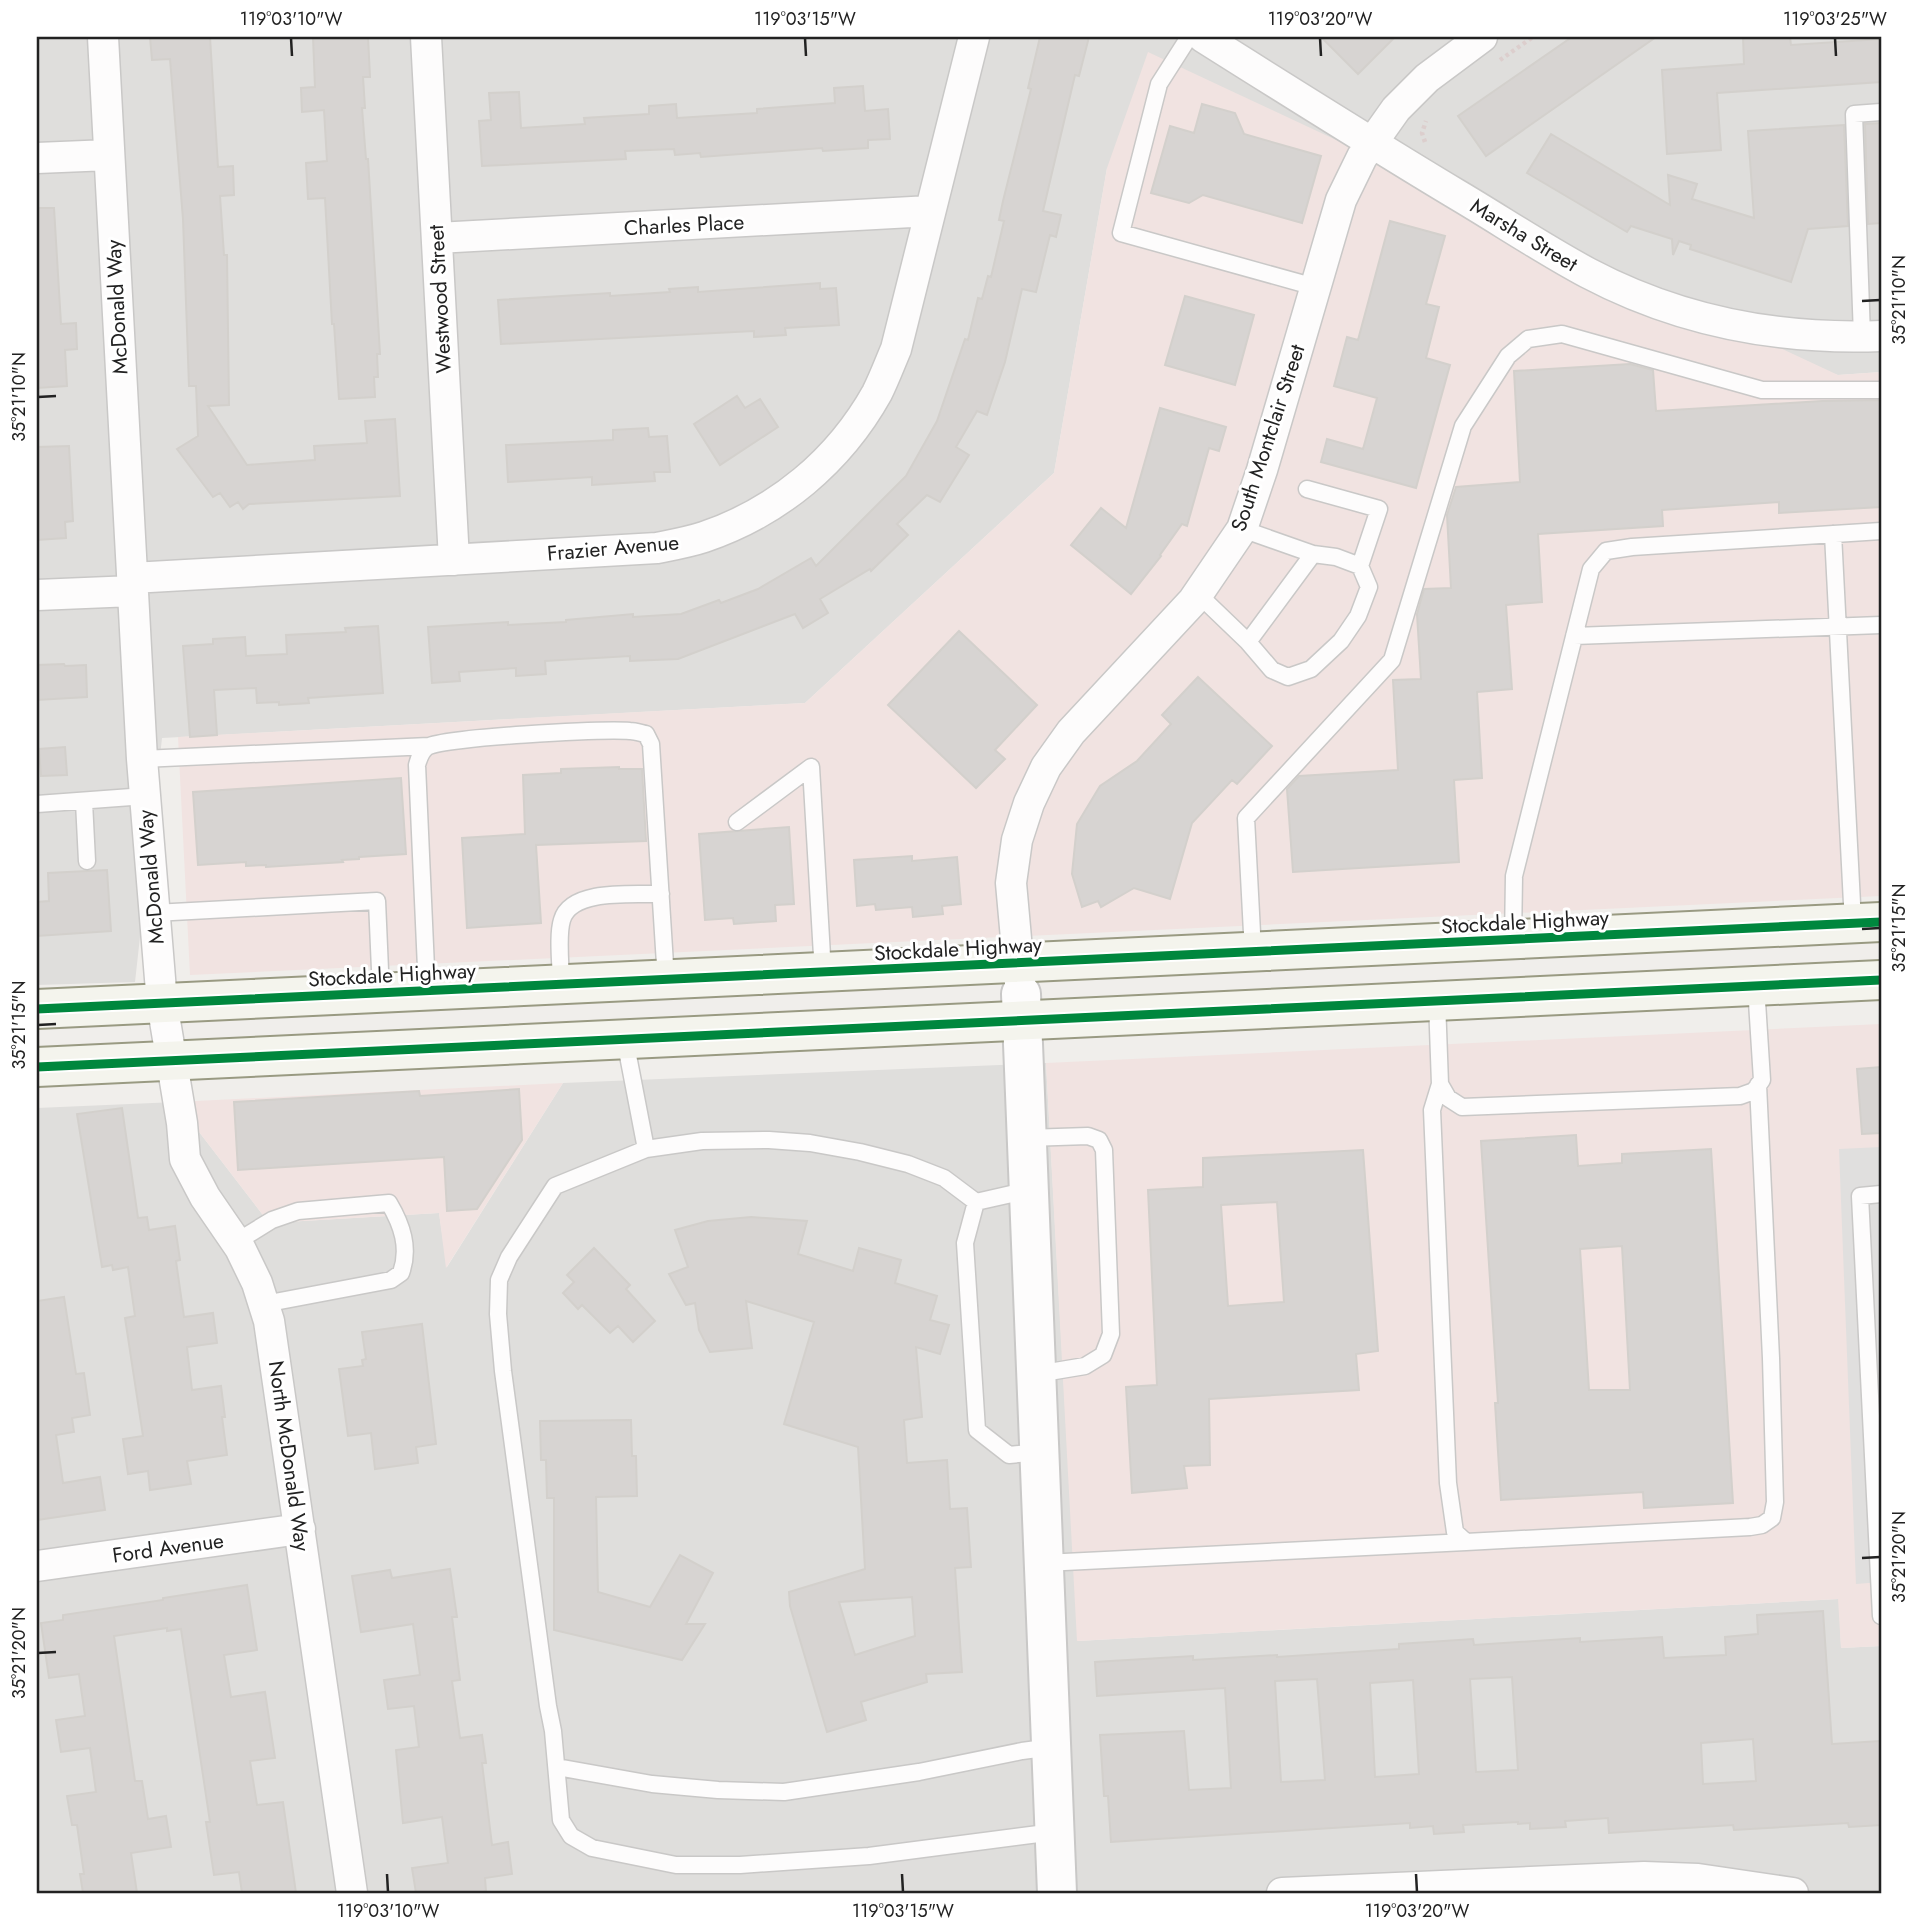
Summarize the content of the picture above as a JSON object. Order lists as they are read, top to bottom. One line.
{"streets":{"main road":["Stockdale Highway"],"street":["Charles Place","Marsha Street","Westwood Street","McDonald Way","South Montclair Street","Frazier Avenue","North McDonald Way","Ford Avenue"]},"crossings":[["Charles Place","Westwood Street"],["Charles Place","Frazier Avenue"],["Marsha Street","South Montclair Street"],["Westwood Street","Frazier Avenue"],["McDonald Way","Frazier Avenue"],["McDonald Way","Stockdale Highway"],["McDonald Way","North McDonald Way"],["South Montclair Street","Stockdale Highway"],["Stockdale Highway","North McDonald Way"],["North McDonald Way","Ford Avenue"]],"coordinates":["119°03'10\"W","119°03'15\"W","119°03'20\"W","119°03'25\"W","35°21'10\"N","35°21'15\"N","35°21'20\"N"]}
